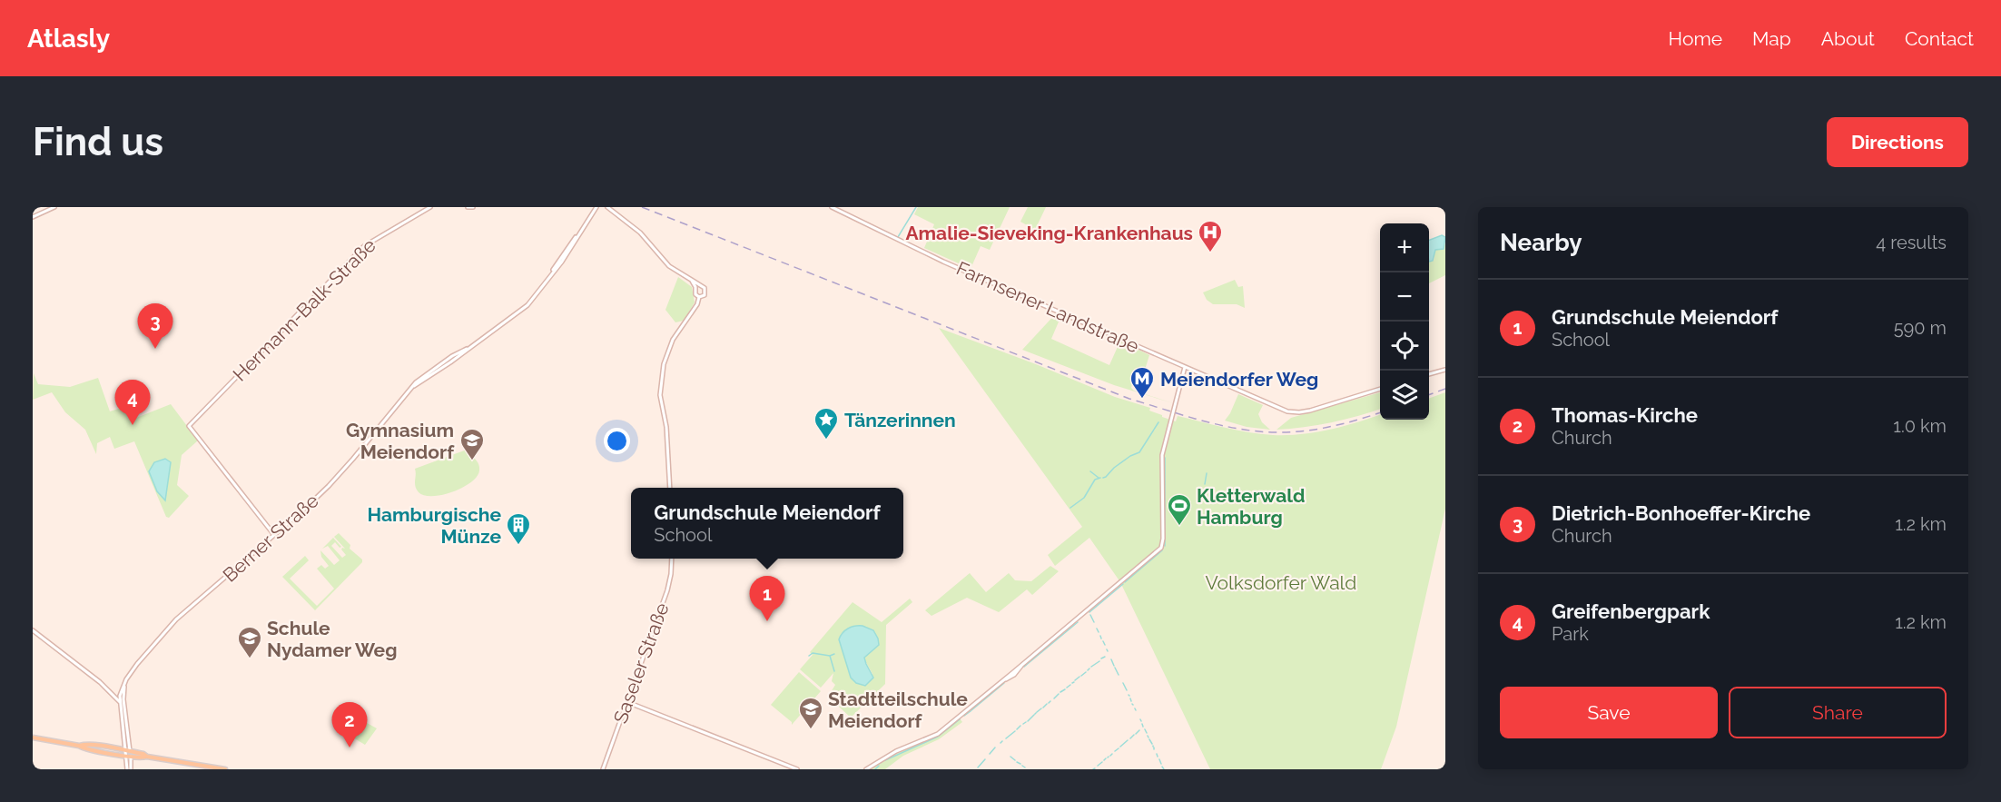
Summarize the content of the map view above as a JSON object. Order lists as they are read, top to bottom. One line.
{"streets":{"street":["Farmsener Landstraße","Hermann-Balk-Straße","Berner Straße","Saseler Straße"]},"crossings":[["Hermann-Balk-Straße","Berner Straße"]],"parks":["Volksdorfer Wald"],"places":{"hospital":["Amalie-Sieveking-Krankenhaus"],"metro station":["Meiendorfer Weg"],"place":["Tänzerinnen"],"school or university":["Gymnasium Meiendorf","Schule Nydamer Weg","Stadtteilschule Meiendorf"],"sports":["Kletterwald Hamburg"],"building":["Hamburgische Münze"]},"page":{"header":"Atlasly","nav":["Home","Map","About","Contact"],"buttons":["Directions",["Save","Share"]],"title":"Find us","heading":["Nearby","4 results"],"map_buttons":["+","−"],"list":[{"mark":"1","name":"Grundschule Meiendorf","note":"School","value":"590 m"},{"mark":"2","name":"Thomas-Kirche","note":"Church","value":"1.0 km"},{"mark":"3","name":"Dietrich-Bonhoeffer-Kirche","note":"Church","value":"1.2 km"},{"mark":"4","name":"Greifenbergpark","note":"Park","value":"1.2 km"}],"pins":["3","4","1","2"],"popup":["Grundschule Meiendorf","School"]}}
